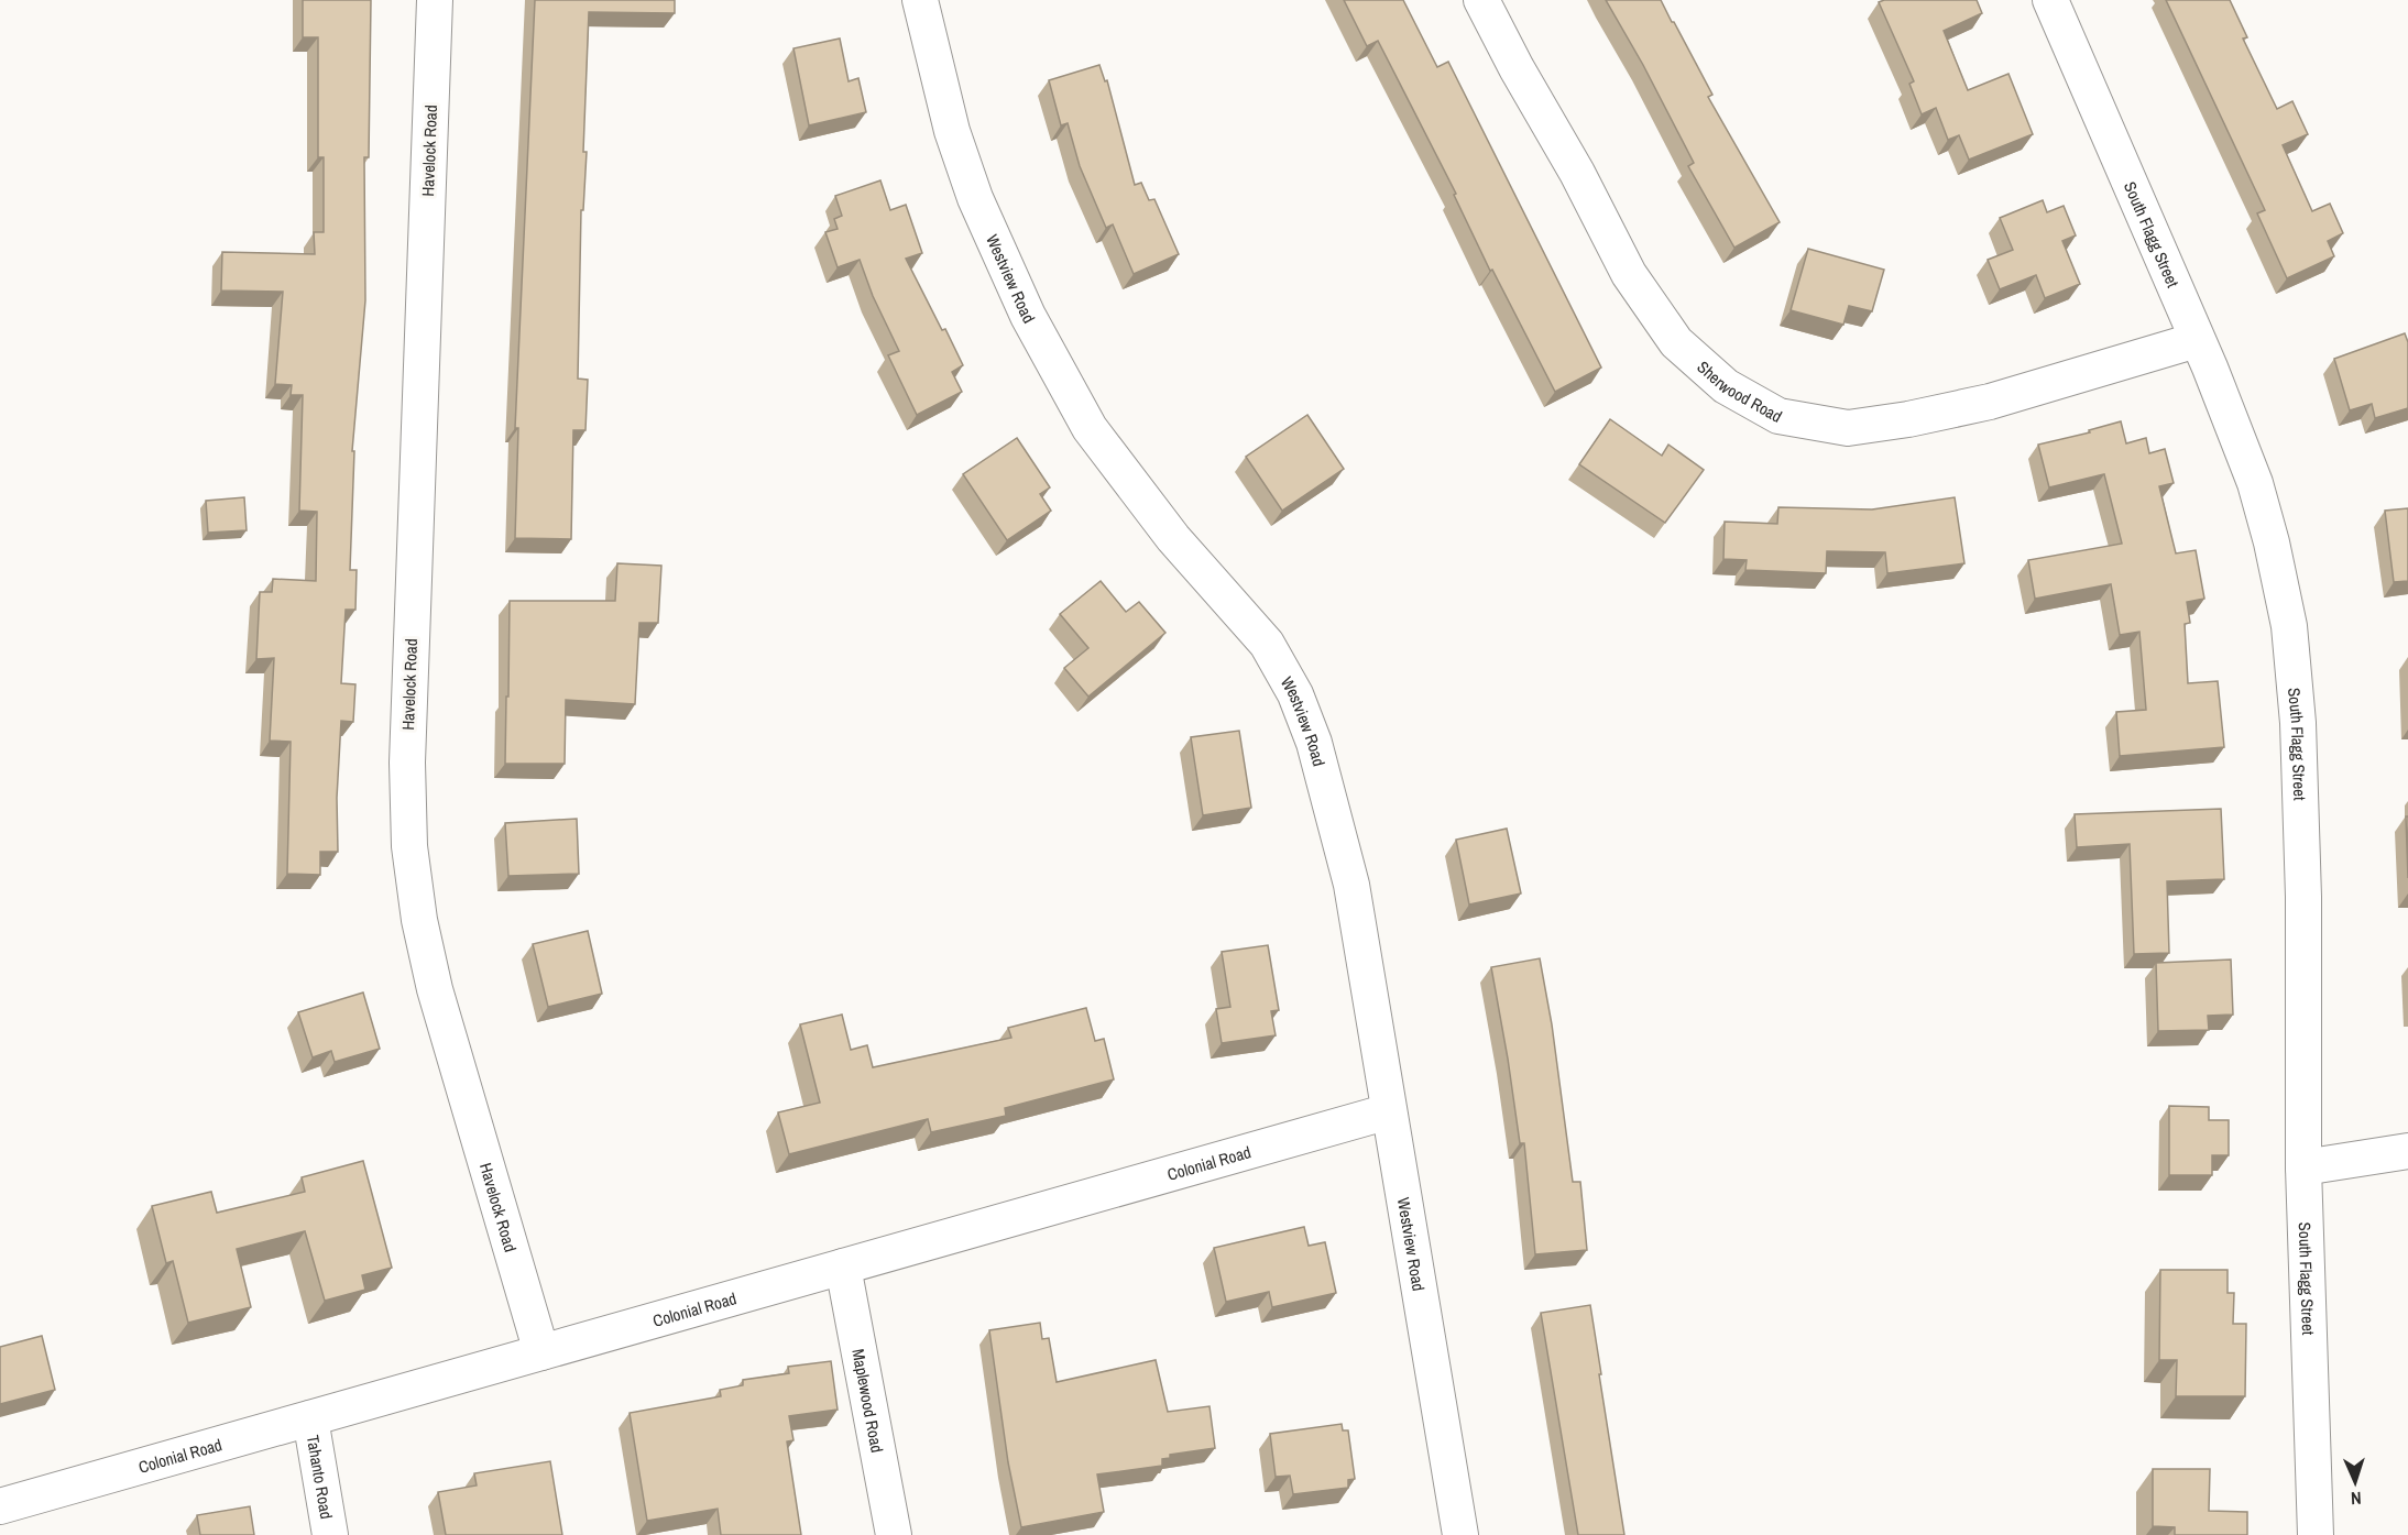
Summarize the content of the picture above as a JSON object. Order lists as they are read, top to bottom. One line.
{"streets":{"street":["Havelock Road","South Flagg Street","Westview Road","Sherwood Road","Colonial Road","Maplewood Road","Tahanto Road"]},"crossings":[["Havelock Road","Colonial Road"],["South Flagg Street","Sherwood Road"],["Westview Road","Colonial Road"],["Colonial Road","Maplewood Road"],["Colonial Road","Tahanto Road"]],"north":"bottom"}
